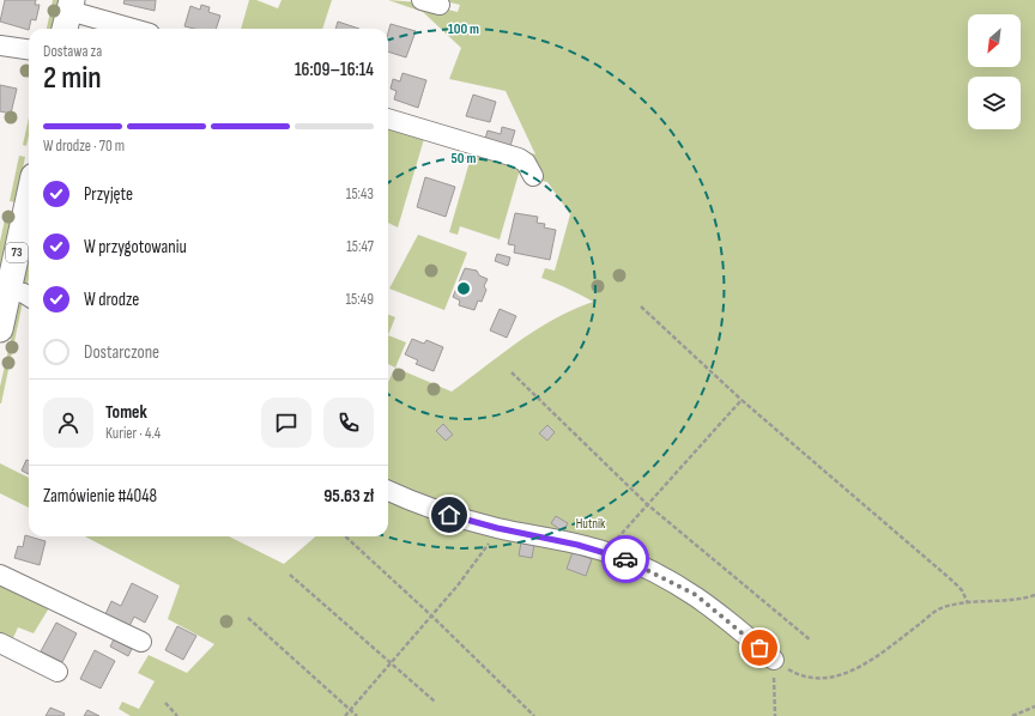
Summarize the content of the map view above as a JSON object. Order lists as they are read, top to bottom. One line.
{"streets":{"main road":["73"]},"parks":["Hutnik"],"north":"bottom left","page":{"heading":["2 min","Dostawa za","16:09–16:14"],"panel":["Tomek","Kurier · 4.4","Zamówienie #4048","95.63 zł"],"bar":"W drodze · 70 m","list":[["Przyjęte","15:43"],["W przygotowaniu","15:47"],["W drodze","15:49"],"Dostarczone"]},"rings":["100 m","50 m"]}
